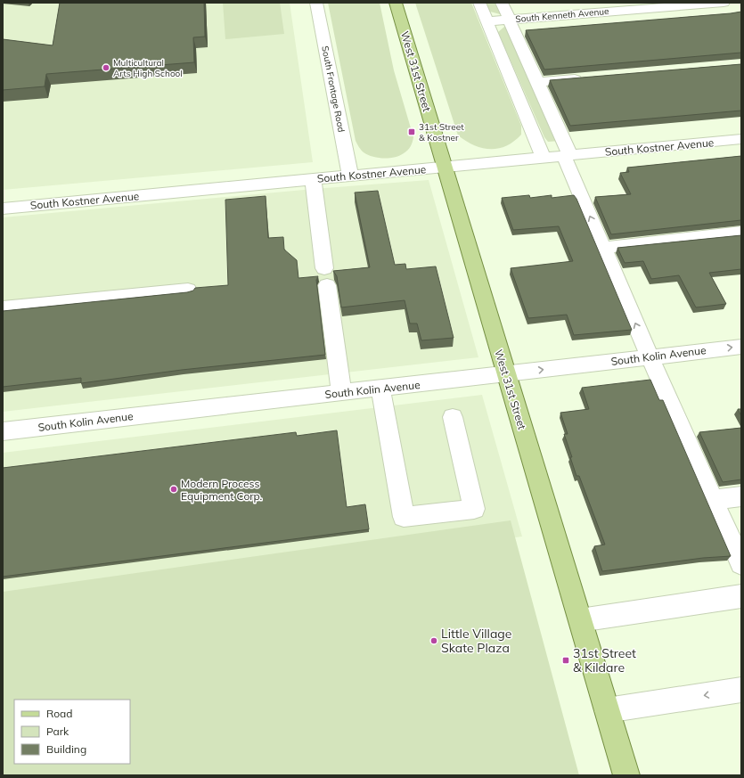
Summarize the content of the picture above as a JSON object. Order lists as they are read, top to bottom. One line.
{"streets":{"main road":["West 31st Street"],"street":["South Kenneth Avenue","South Frontage Road","South Kostner Avenue","South Kolin Avenue"]},"crossings":[["West 31st Street","South Kostner Avenue"],["West 31st Street","South Kolin Avenue"],["South Frontage Road","South Kostner Avenue"]],"places":{"other":["Multicultural Arts High School","Modern Process Equipment Corp.","Little Village Skate Plaza"],"transit":["31st Street & Kostner","31st Street & Kildare"]},"legend":["Road","Park","Building"]}
